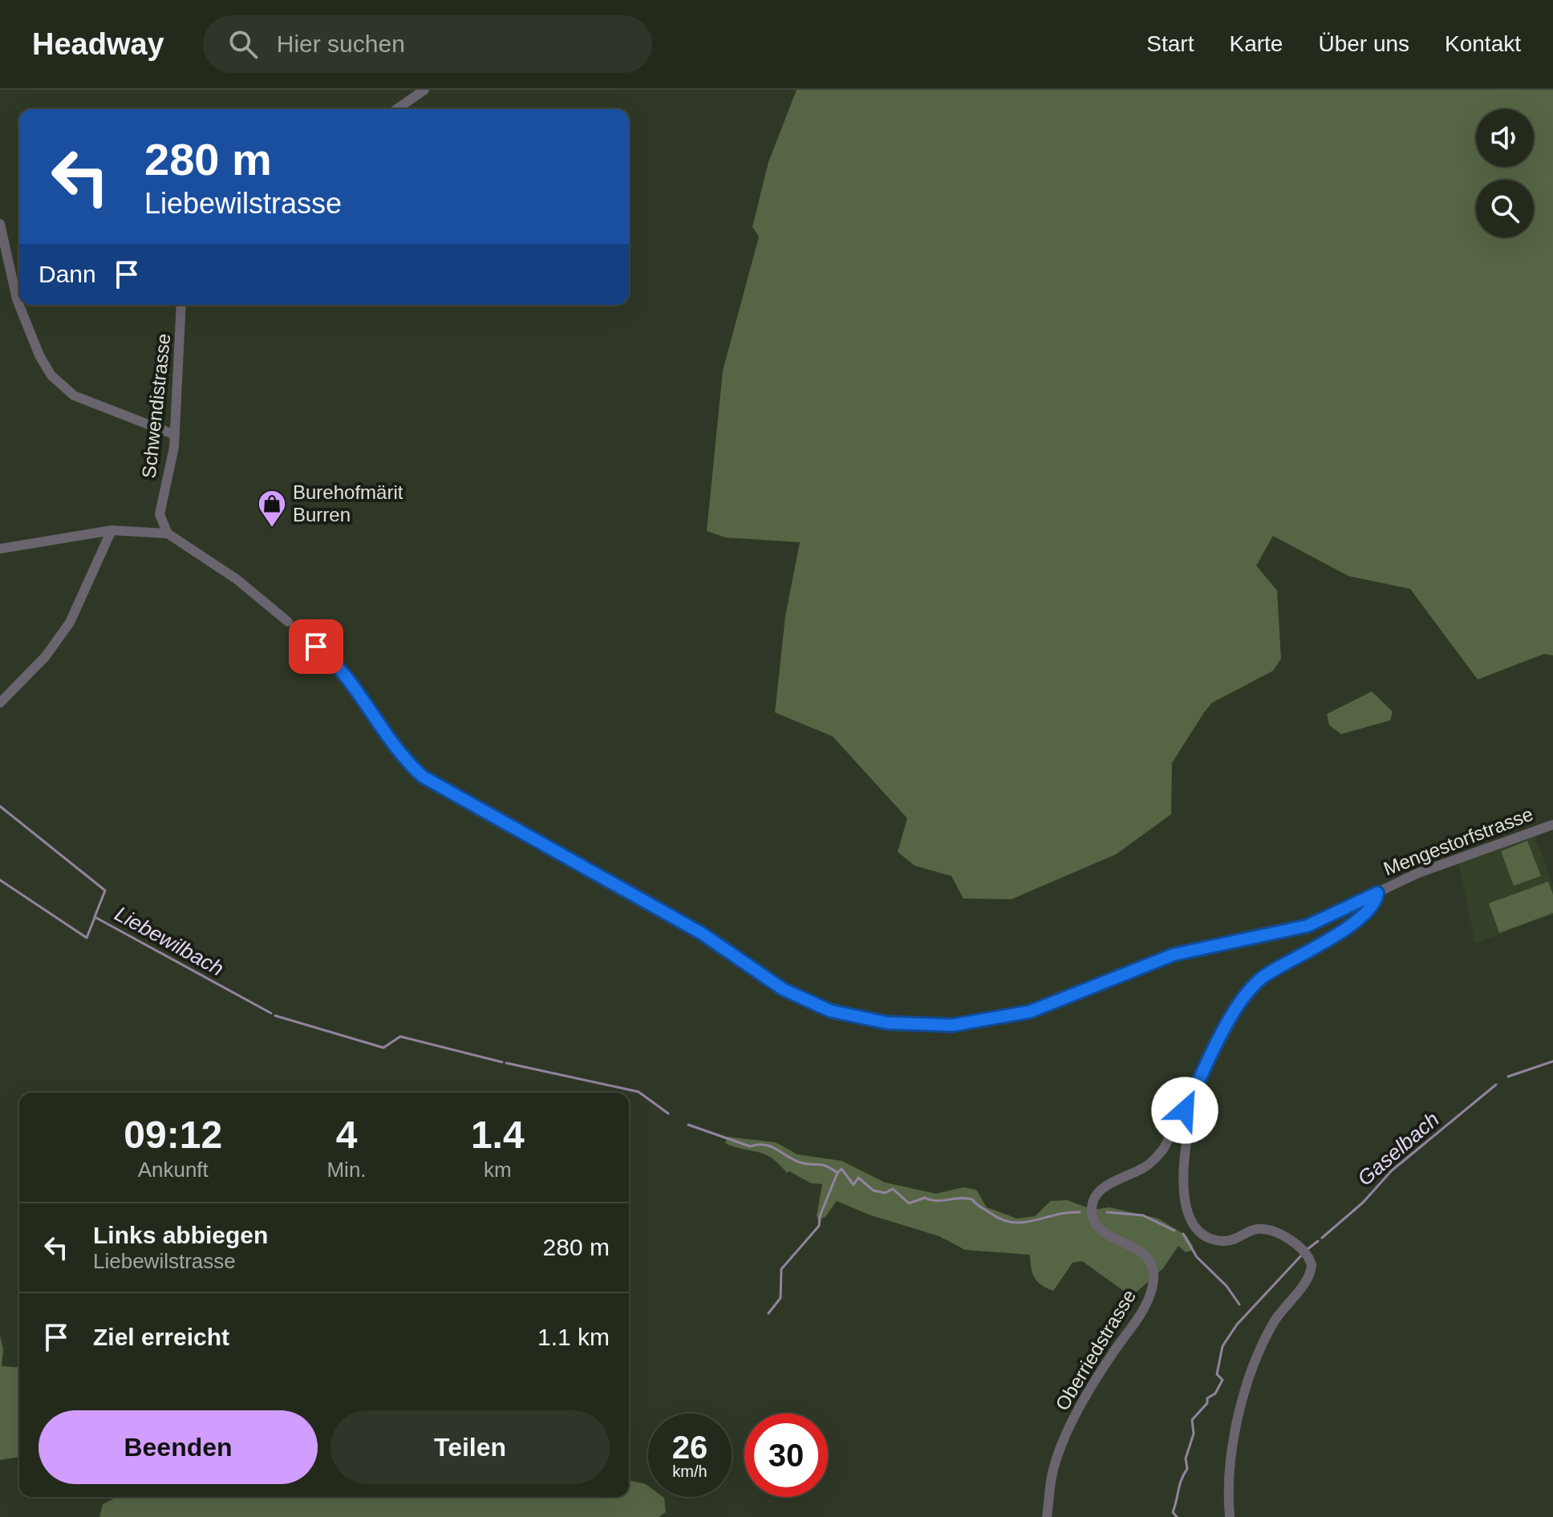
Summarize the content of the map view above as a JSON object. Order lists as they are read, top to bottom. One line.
{"streets":{"street":["Schwendistrasse","Mengestorfstrasse","Oberriedstrasse"]},"crossings":[["Mengestorfstrasse","Oberriedstrasse"]],"water":["Liebewilbach","Gaselbach"],"places":{"shop":["Burehofmärit Burren"]},"page":{"header":"Headway","search":"Hier suchen","nav":["Start","Karte","Über uns","Kontakt"],"turn":["280 m","Liebewilstrasse"],"then":"Dann","eta":["09:12","Ankunft","4","Min.","1.4","km"],"list":[{"name":"Links abbiegen","note":"Liebewilstrasse","value":"280 m"},{"name":"Ziel erreicht","value":"1.1 km"}],"buttons":["Beenden","Teilen"],"speed":"26 km/h","limit":"30"}}
